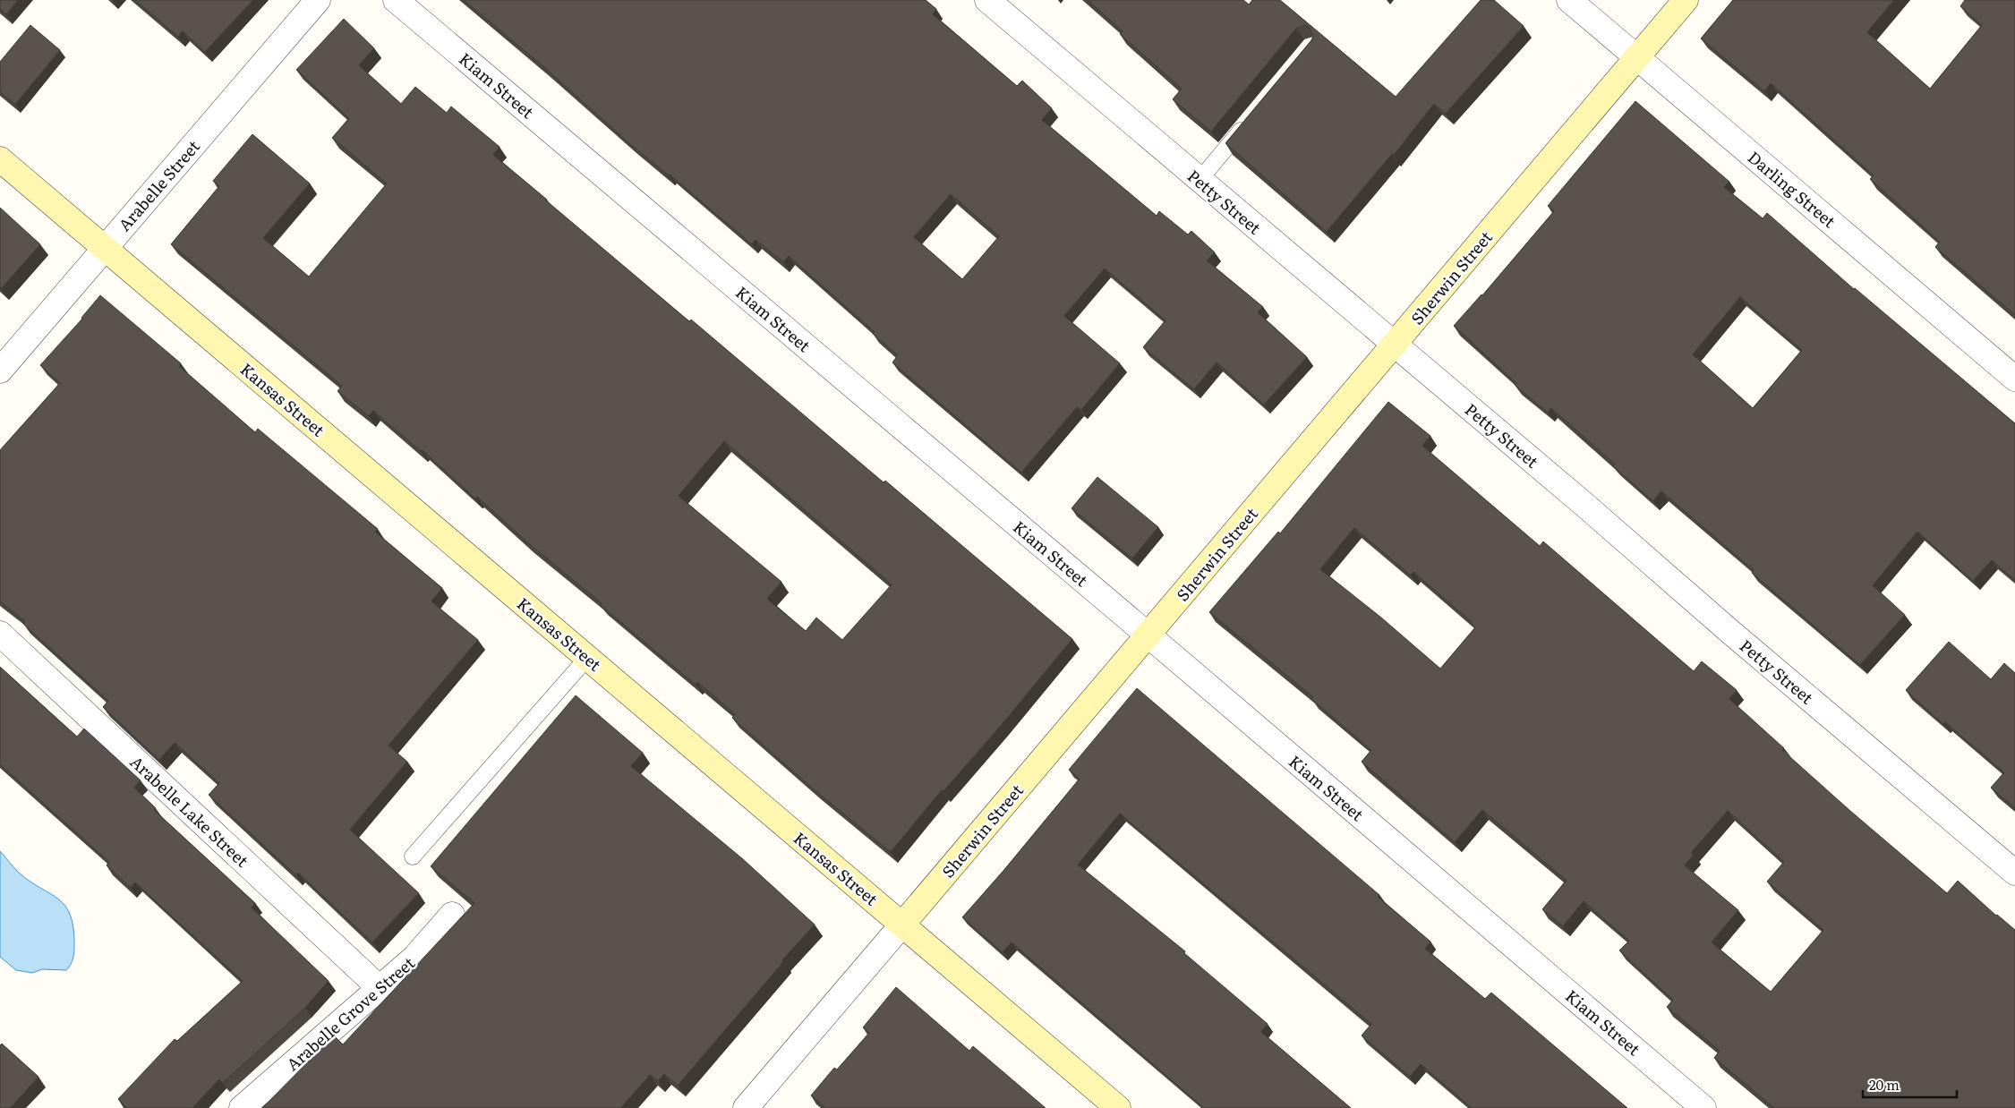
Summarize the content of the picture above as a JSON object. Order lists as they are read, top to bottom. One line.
{"streets":{"street":["Kiam Street","Arabelle Street","Darling Street","Petty Street","Sherwin Street","Kansas Street","Arabelle Lake Street","Arabelle Grove Street"]},"crossings":[["Kiam Street","Sherwin Street"],["Arabelle Street","Kansas Street"],["Darling Street","Sherwin Street"],["Petty Street","Sherwin Street"],["Sherwin Street","Kansas Street"],["Arabelle Lake Street","Arabelle Grove Street"]],"scale_bar":"20 m"}
